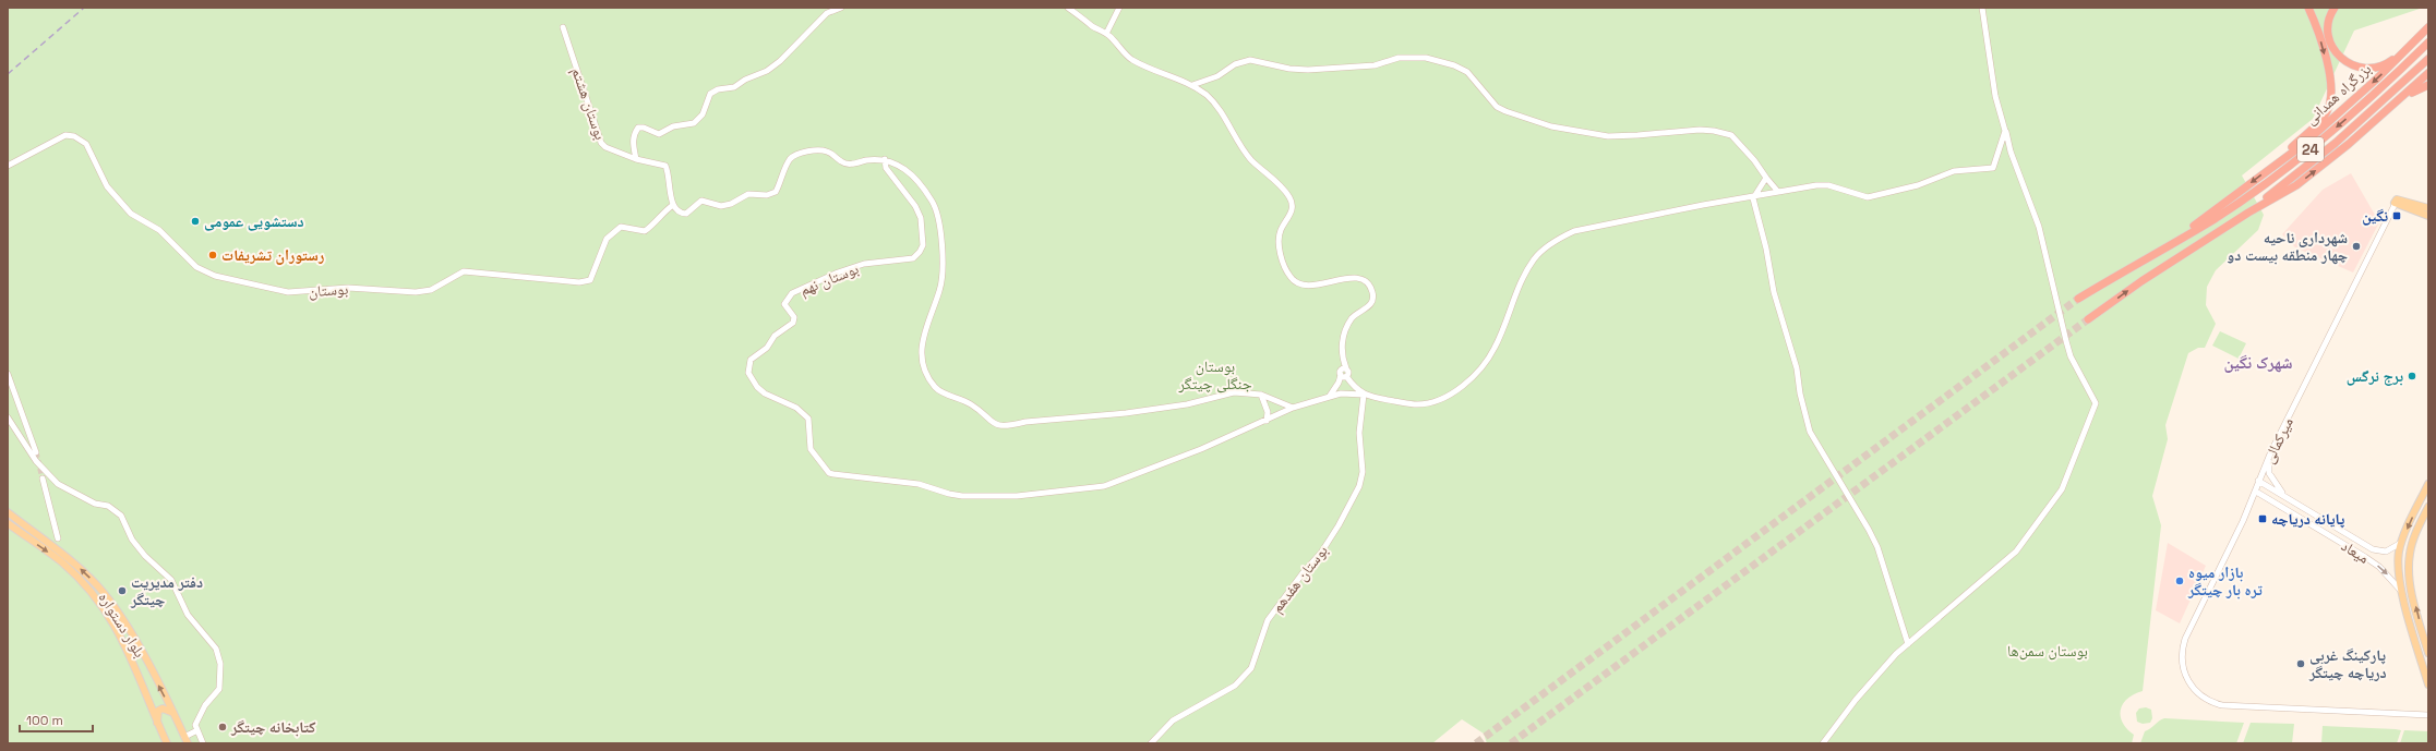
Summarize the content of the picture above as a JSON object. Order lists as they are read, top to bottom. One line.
{"streets":{"highway":["بزرگراه همدانی","24"],"main road":["بلوار دستواره"],"street":["بوستان هشتم","بوستان نهم","بوستان","میرکمالی","میعاد","بوستان هفدهم"]},"crossings":[["بوستان هشتم","بوستان"],["میرکمالی","میعاد"]],"districts":["شهرک نگین"],"parks":["بوستان جنگلی چیتگر","بوستان سمن‌ها"],"places":{"transit":["نگین","پایانه دریاچه"],"other":["دستشویی عمومی","شهرداری ناحیه چهار منطقه بیست دو","رستوران تشریفات","برج نرگس","بازار میوه تره بار چیتگر","دفتر مدیریت چیتگر","پارکینگ غربی دریاچه چیتگر","کتابخانه چیتگر"]},"scale_bar":"100 m"}
